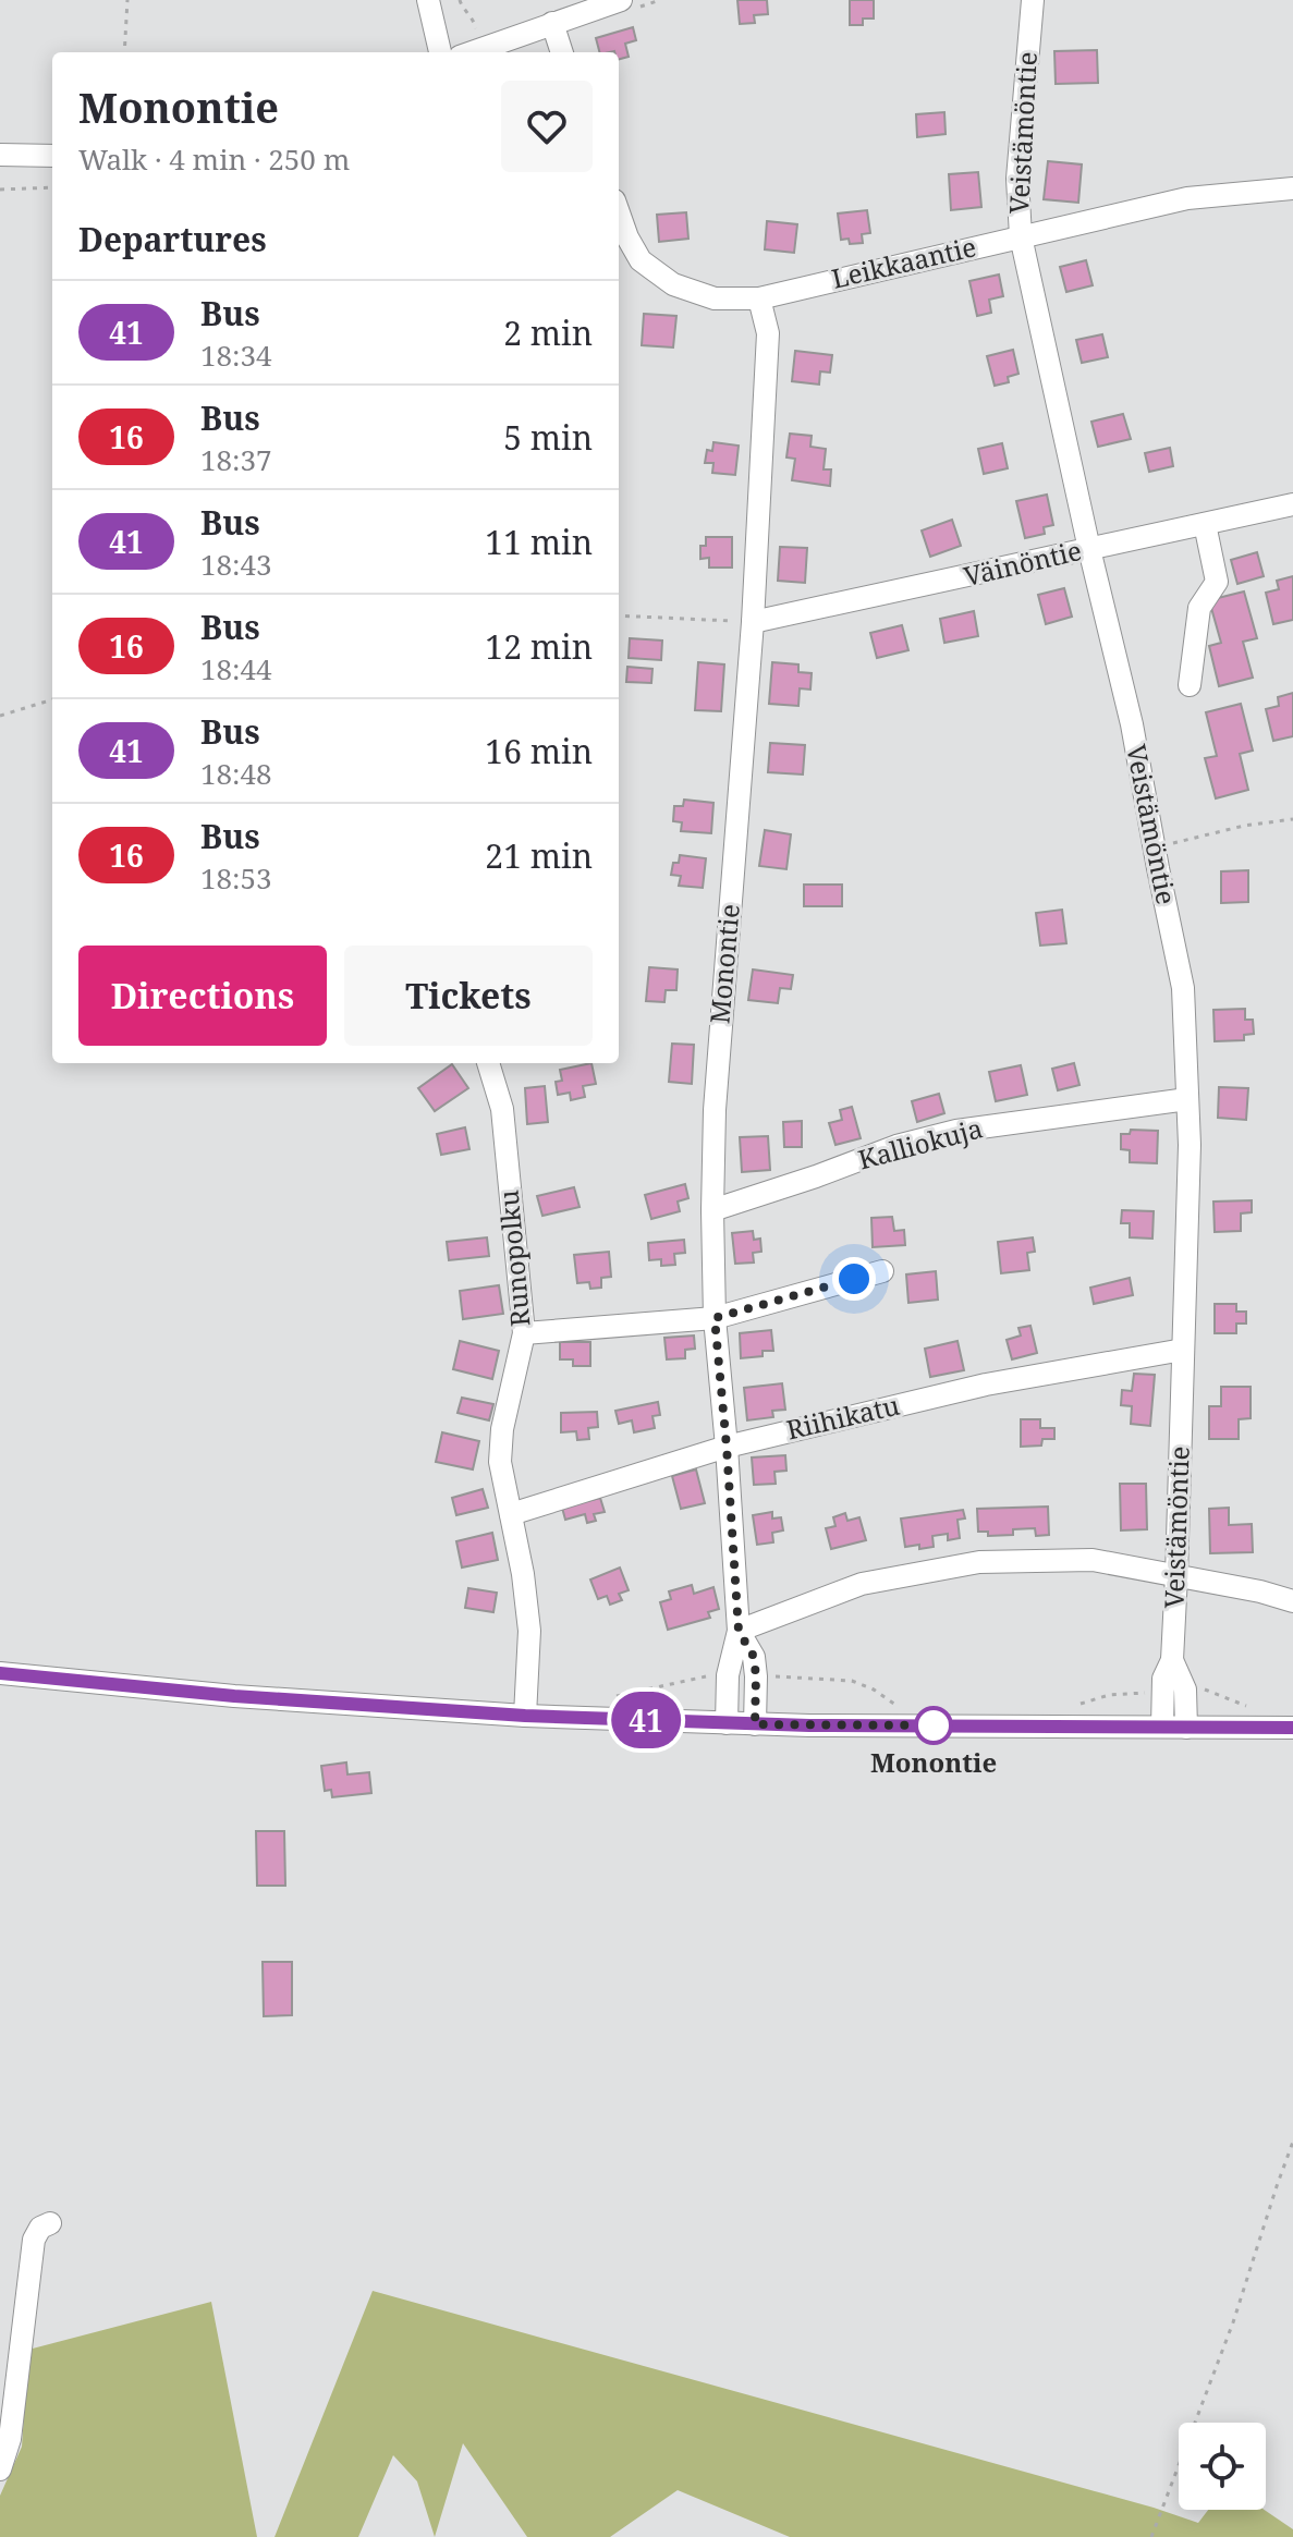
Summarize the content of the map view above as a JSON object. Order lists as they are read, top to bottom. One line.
{"streets":{"street":["Veistämöntie","Leikkaantie","Väinöntie","Monontie","Kalliokuja","Runopolku","Riihikatu"]},"crossings":[["Veistämöntie","Leikkaantie"],["Veistämöntie","Väinöntie"],["Veistämöntie","Kalliokuja"],["Veistämöntie","Riihikatu"],["Leikkaantie","Monontie"],["Väinöntie","Monontie"],["Monontie","Kalliokuja"],["Monontie","Riihikatu"],["Runopolku","Riihikatu"]],"places":["Monontie"],"lines":["bus line 41"],"page":{"on_map":"41","heading":[["Monontie","Walk · 4 min · 250 m"],"Departures"],"list":[{"mark":"41","name":"Bus","note":"18:34","value":"2 min"},{"mark":"16","name":"Bus","note":"18:37","value":"5 min"},{"mark":"41","name":"Bus","note":"18:43","value":"11 min"},{"mark":"16","name":"Bus","note":"18:44","value":"12 min"},{"mark":"41","name":"Bus","note":"18:48","value":"16 min"},{"mark":"16","name":"Bus","note":"18:53","value":"21 min"}],"buttons":["Directions","Tickets"]}}
